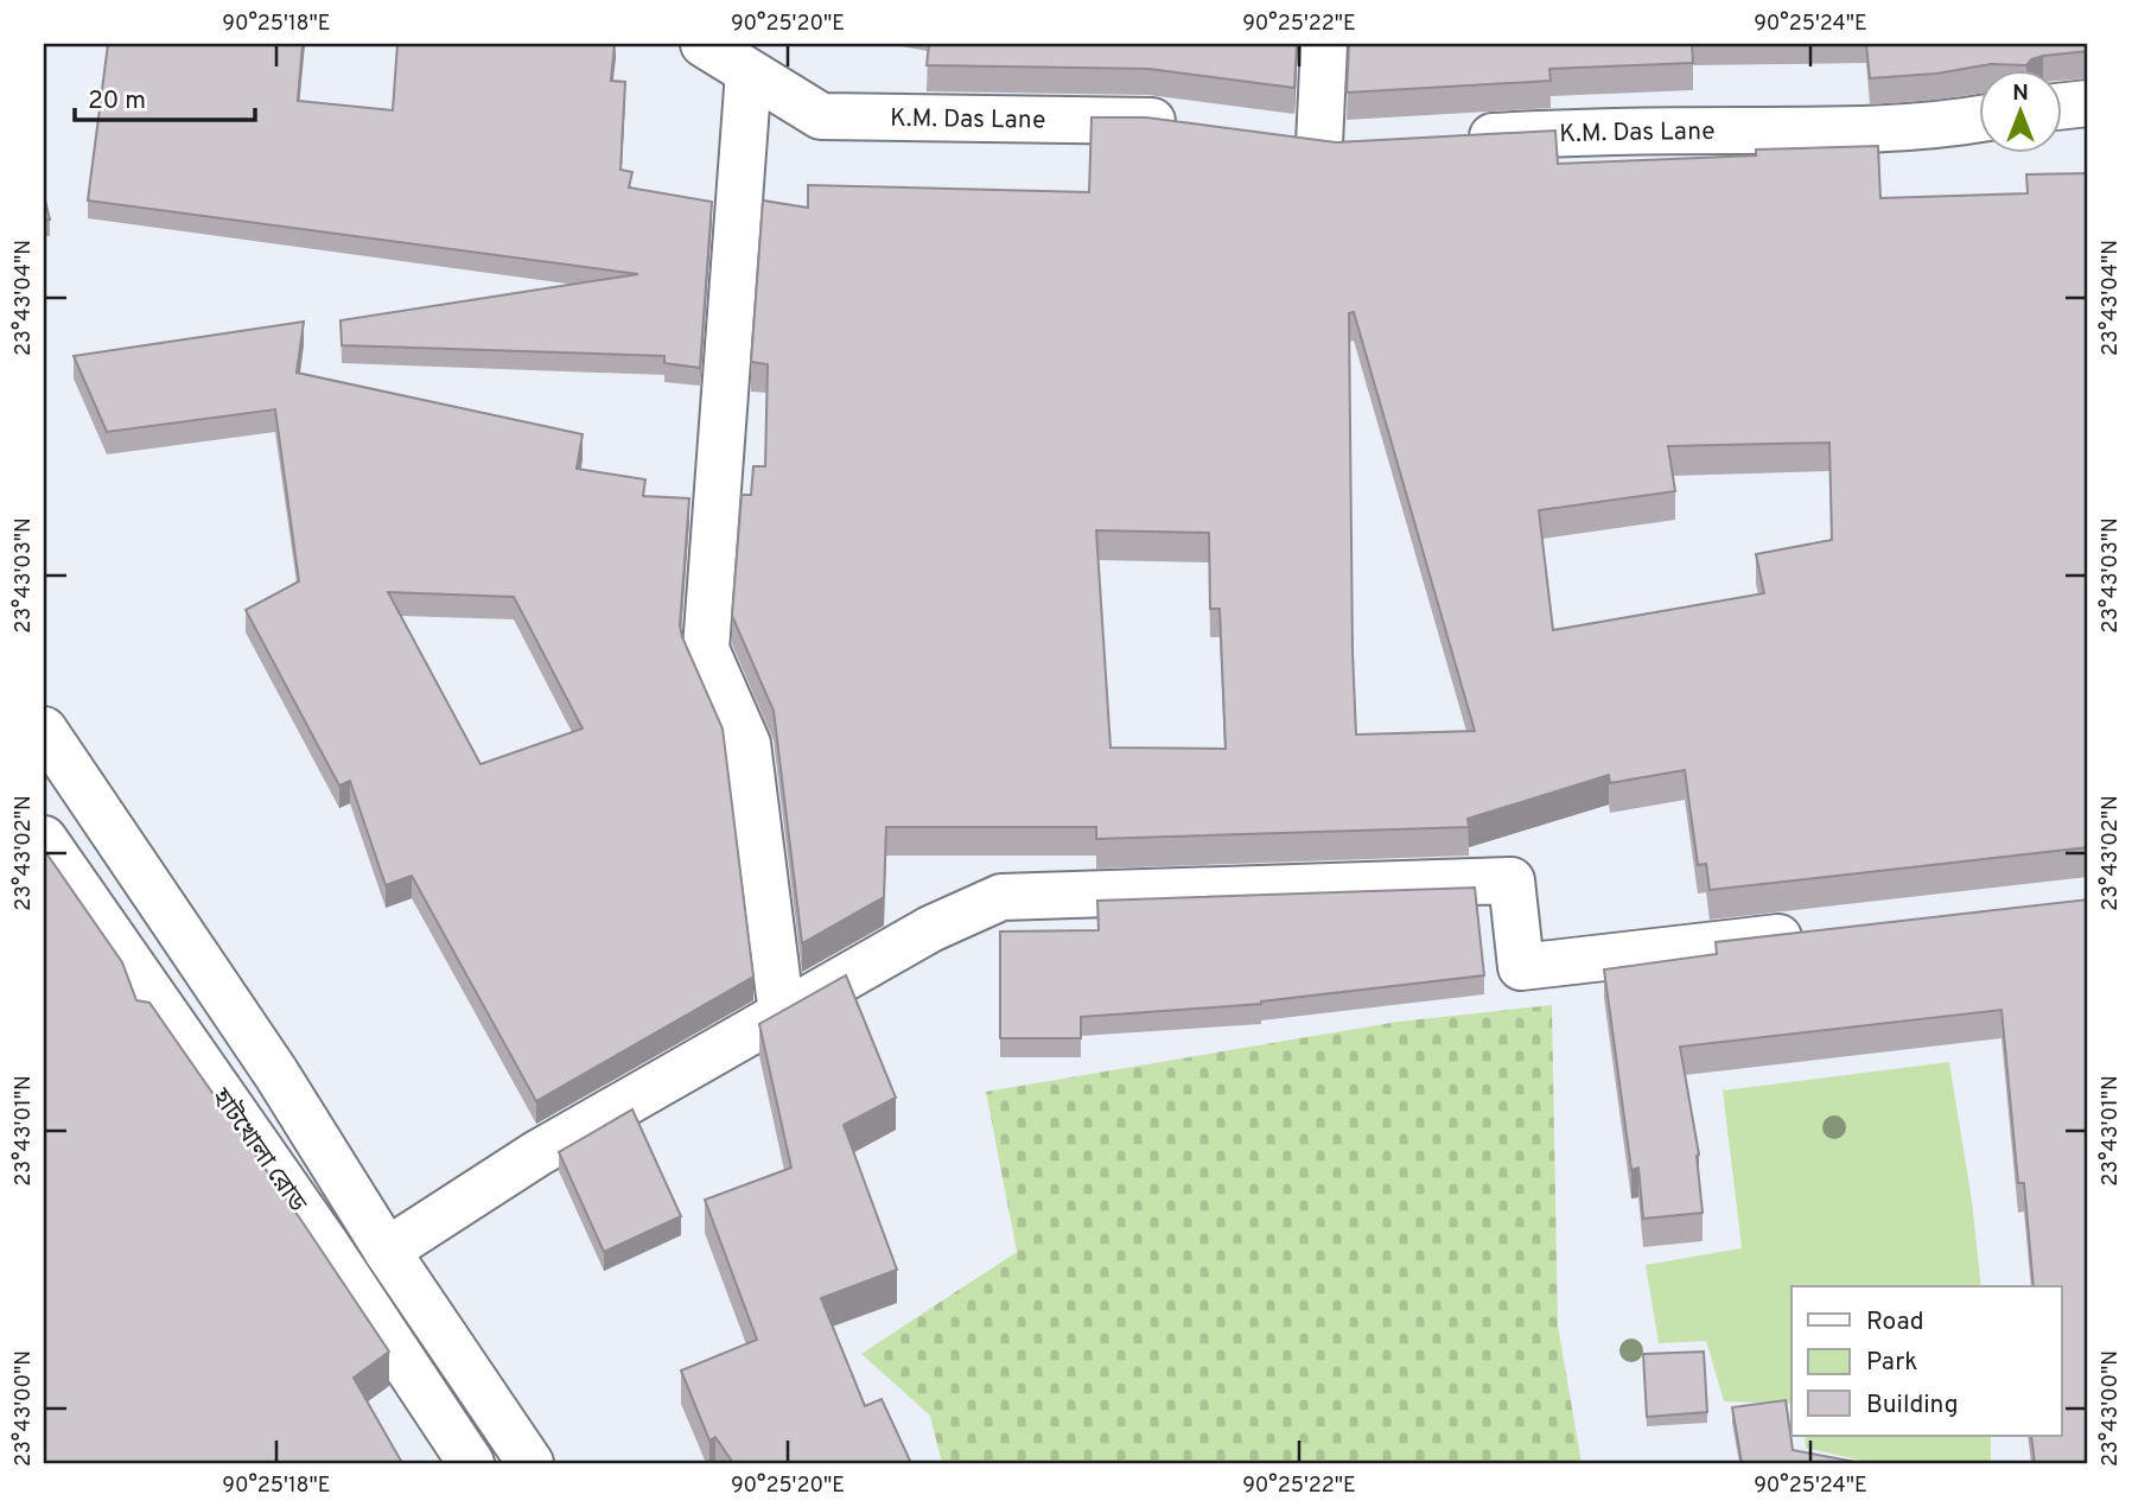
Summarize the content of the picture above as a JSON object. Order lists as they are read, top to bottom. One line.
{"streets":{"main road":["K.M. Das Lane","হাটখোলা রোড"]},"legend":["Road","Park","Building"],"scale_bar":"20 m","north":"top","coordinates":["90°25'18\"E","90°25'20\"E","90°25'22\"E","90°25'24\"E","23°43'04\"N","23°43'03\"N","23°43'02\"N","23°43'01\"N","23°43'00\"N"]}
